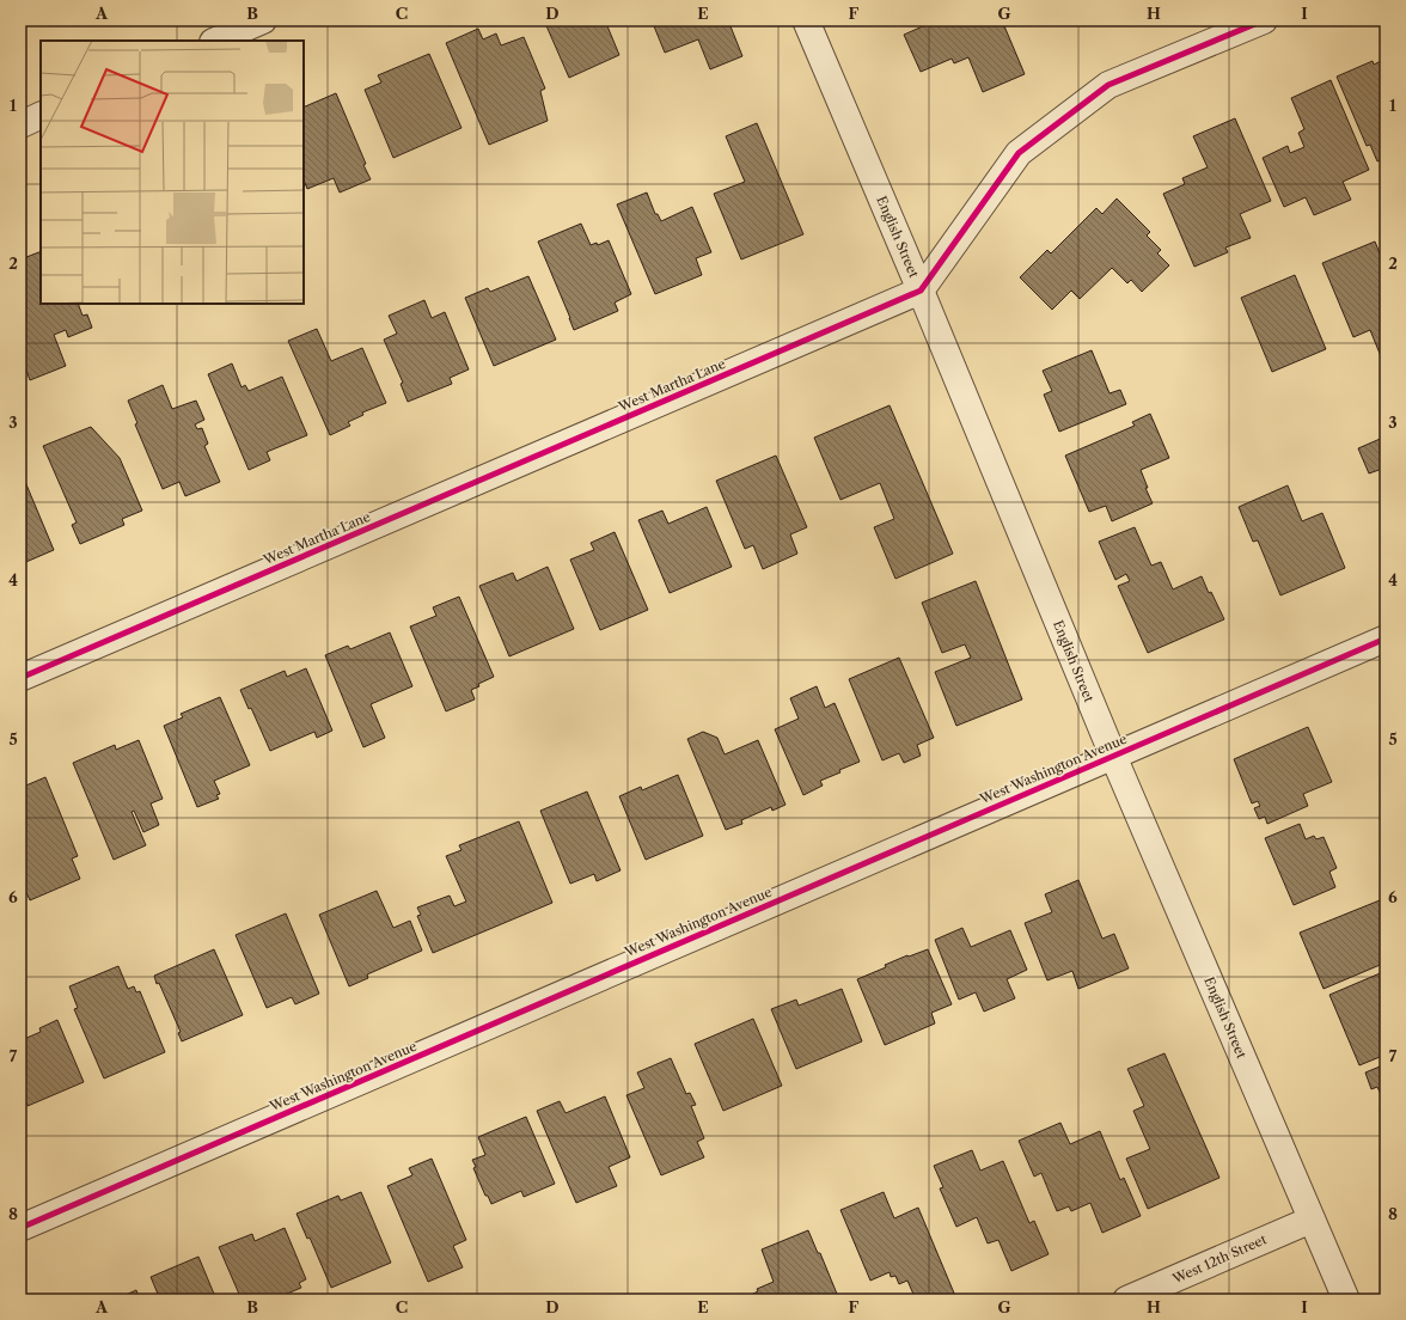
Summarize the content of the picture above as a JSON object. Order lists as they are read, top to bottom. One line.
{"streets":{"street":["English Street","West Martha Lane","West Washington Avenue","West 12th Street"]},"crossings":[["English Street","West Martha Lane"],["English Street","West Washington Avenue"],["English Street","West 12th Street"]],"grid":{"columns":["A","B","C","D","E","F","G","H","I"],"rows":["1","2","3","4","5","6","7","8"]}}
